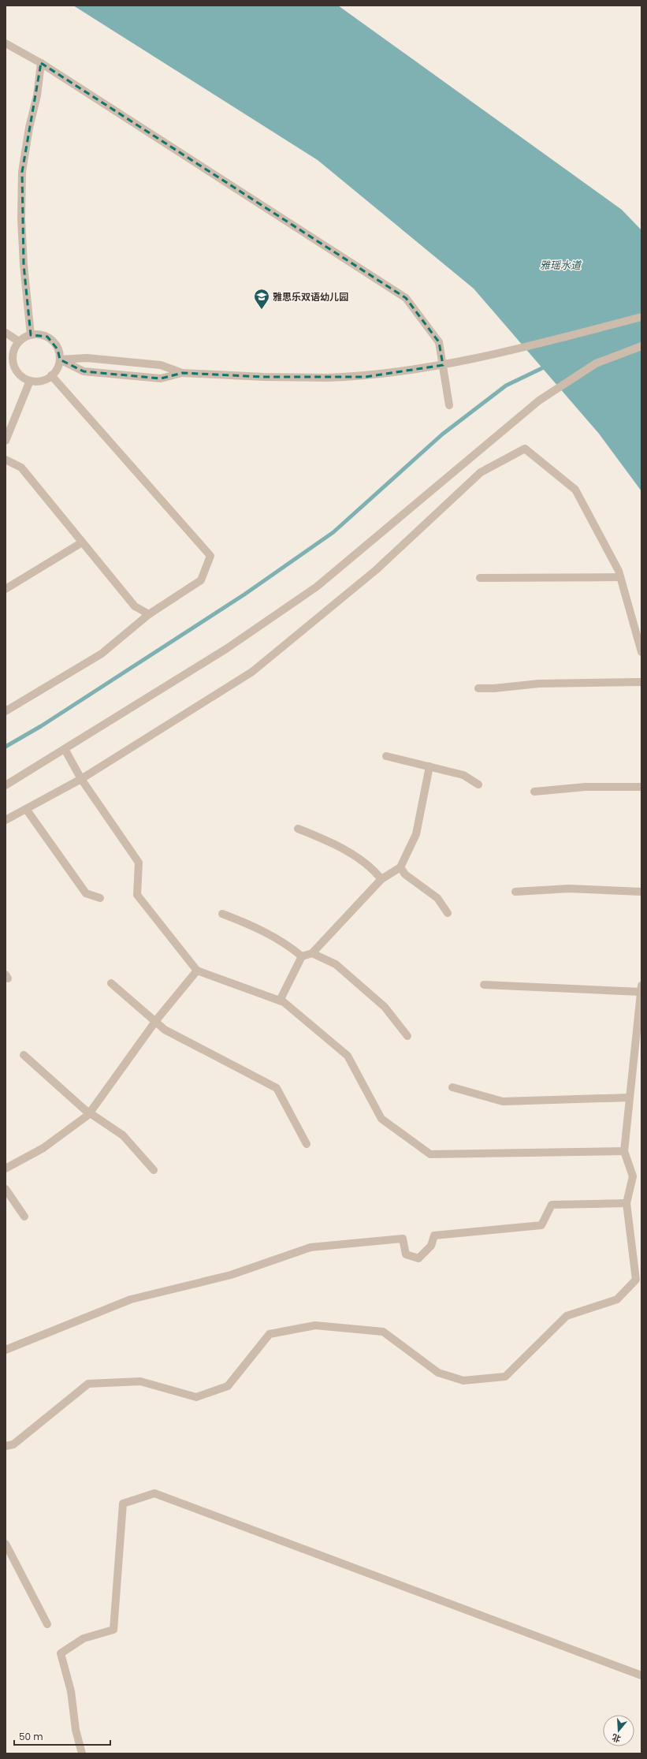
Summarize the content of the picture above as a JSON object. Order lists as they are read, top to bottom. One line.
{"water":["雅瑶水道"],"places":{"school or university":["雅思乐双语幼儿园"]},"scale_bar":"50 m","north":"bottom"}
